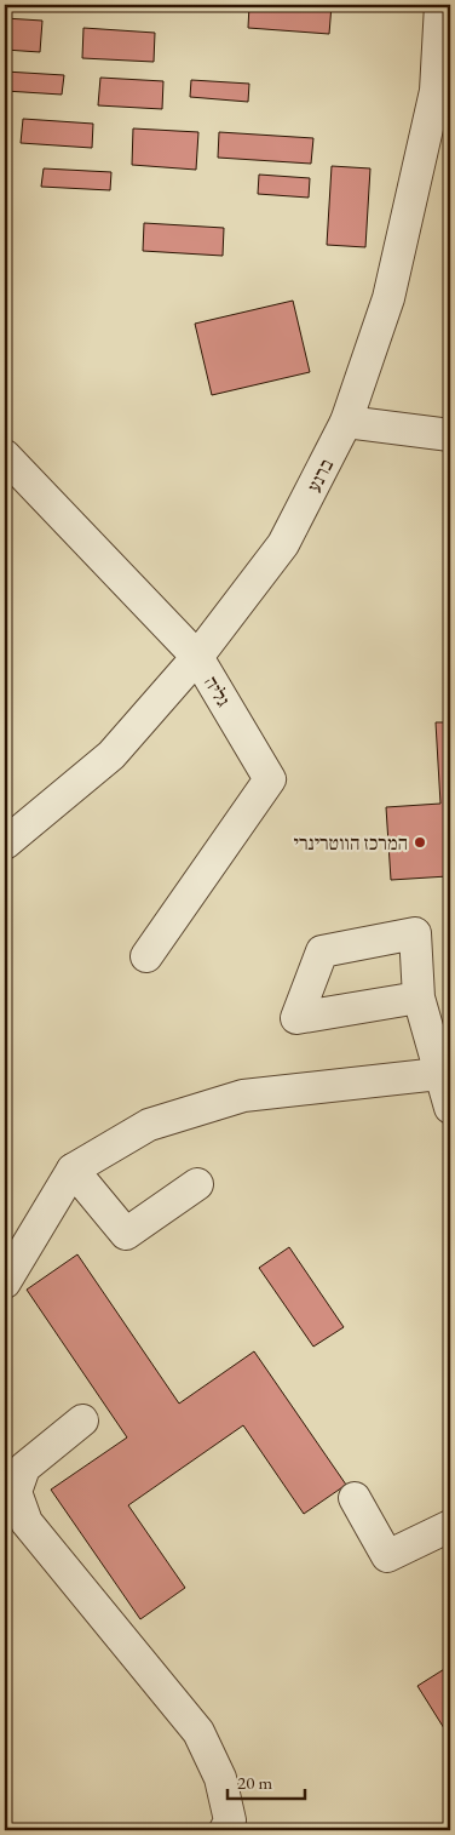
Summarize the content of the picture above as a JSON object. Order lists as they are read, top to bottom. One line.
{"streets":{"street":["ברנע","גליה"]},"crossings":[["ברנע","גליה"]],"places":["המרכז הווטרינרי"],"scale_bar":"20 m"}
